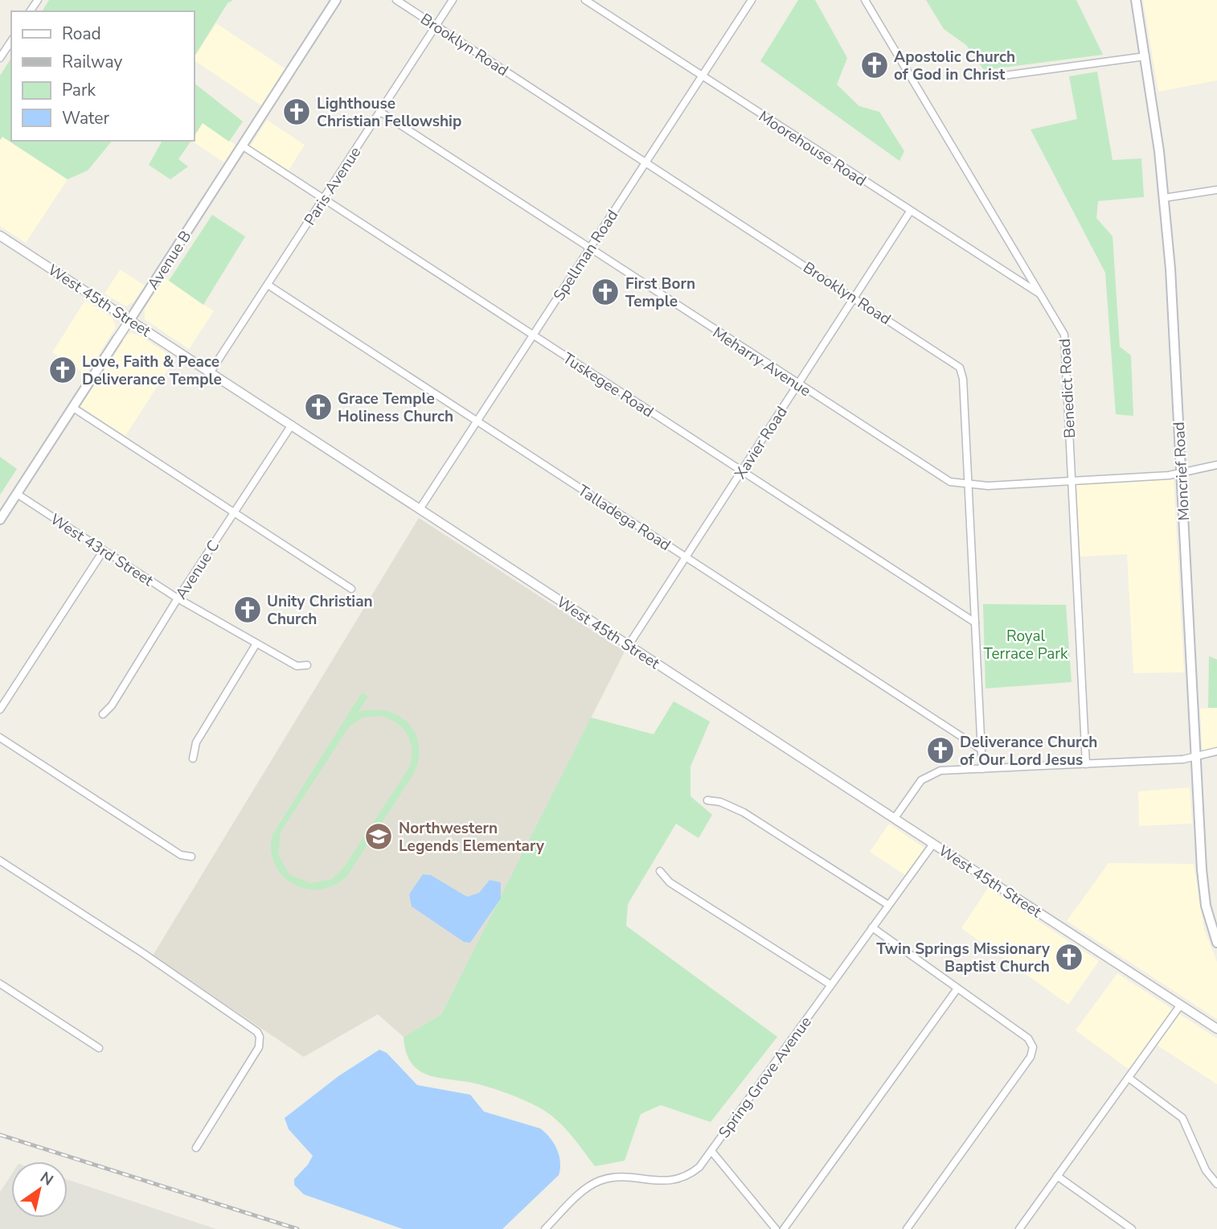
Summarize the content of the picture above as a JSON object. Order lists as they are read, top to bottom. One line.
{"streets":{"main road":["Avenue B","Moncrief Road"],"street":["Brooklyn Road","Moorehouse Road","Paris Avenue","Spellman Road","West 45th Street","Meharry Avenue","Tuskegee Road","Benedict Road","Xavier Road","Talladega Road","West 43rd Street","Avenue C","Spring Grove Avenue"]},"crossings":[["Brooklyn Road","Paris Avenue"],["Brooklyn Road","Spellman Road"],["Brooklyn Road","Meharry Avenue"],["Brooklyn Road","Tuskegee Road"],["Brooklyn Road","Xavier Road"],["Brooklyn Road","Talladega Road"],["Moorehouse Road","Spellman Road"],["Moorehouse Road","Benedict Road"],["Moorehouse Road","Xavier Road"],["Paris Avenue","West 45th Street"],["Paris Avenue","Meharry Avenue"],["Paris Avenue","Tuskegee Road"],["Paris Avenue","Talladega Road"],["Spellman Road","West 45th Street"],["Spellman Road","Meharry Avenue"],["Spellman Road","Tuskegee Road"],["Spellman Road","Talladega Road"],["Avenue B","West 45th Street"],["Avenue B","Tuskegee Road"],["Avenue B","West 43rd Street"],["West 45th Street","Xavier Road"],["West 45th Street","Avenue C"],["West 45th Street","Spring Grove Avenue"],["Meharry Avenue","Benedict Road"],["Meharry Avenue","Xavier Road"],["Meharry Avenue","Moncrief Road"],["Tuskegee Road","Xavier Road"],["Xavier Road","Talladega Road"],["West 43rd Street","Avenue C"]],"parks":["Royal Terrace Park"],"places":{"church":["Apostolic Church of God in Christ","Lighthouse Christian Fellowship","First Born Temple","Love, Faith & Peace Deliverance Temple","Grace Temple Holiness Church","Unity Christian Church","Deliverance Church of Our Lord Jesus","Twin Springs Missionary Baptist Church"],"school or university":["Northwestern Legends Elementary"]},"legend":["Road","Railway","Park","Water"],"north":"top right"}
